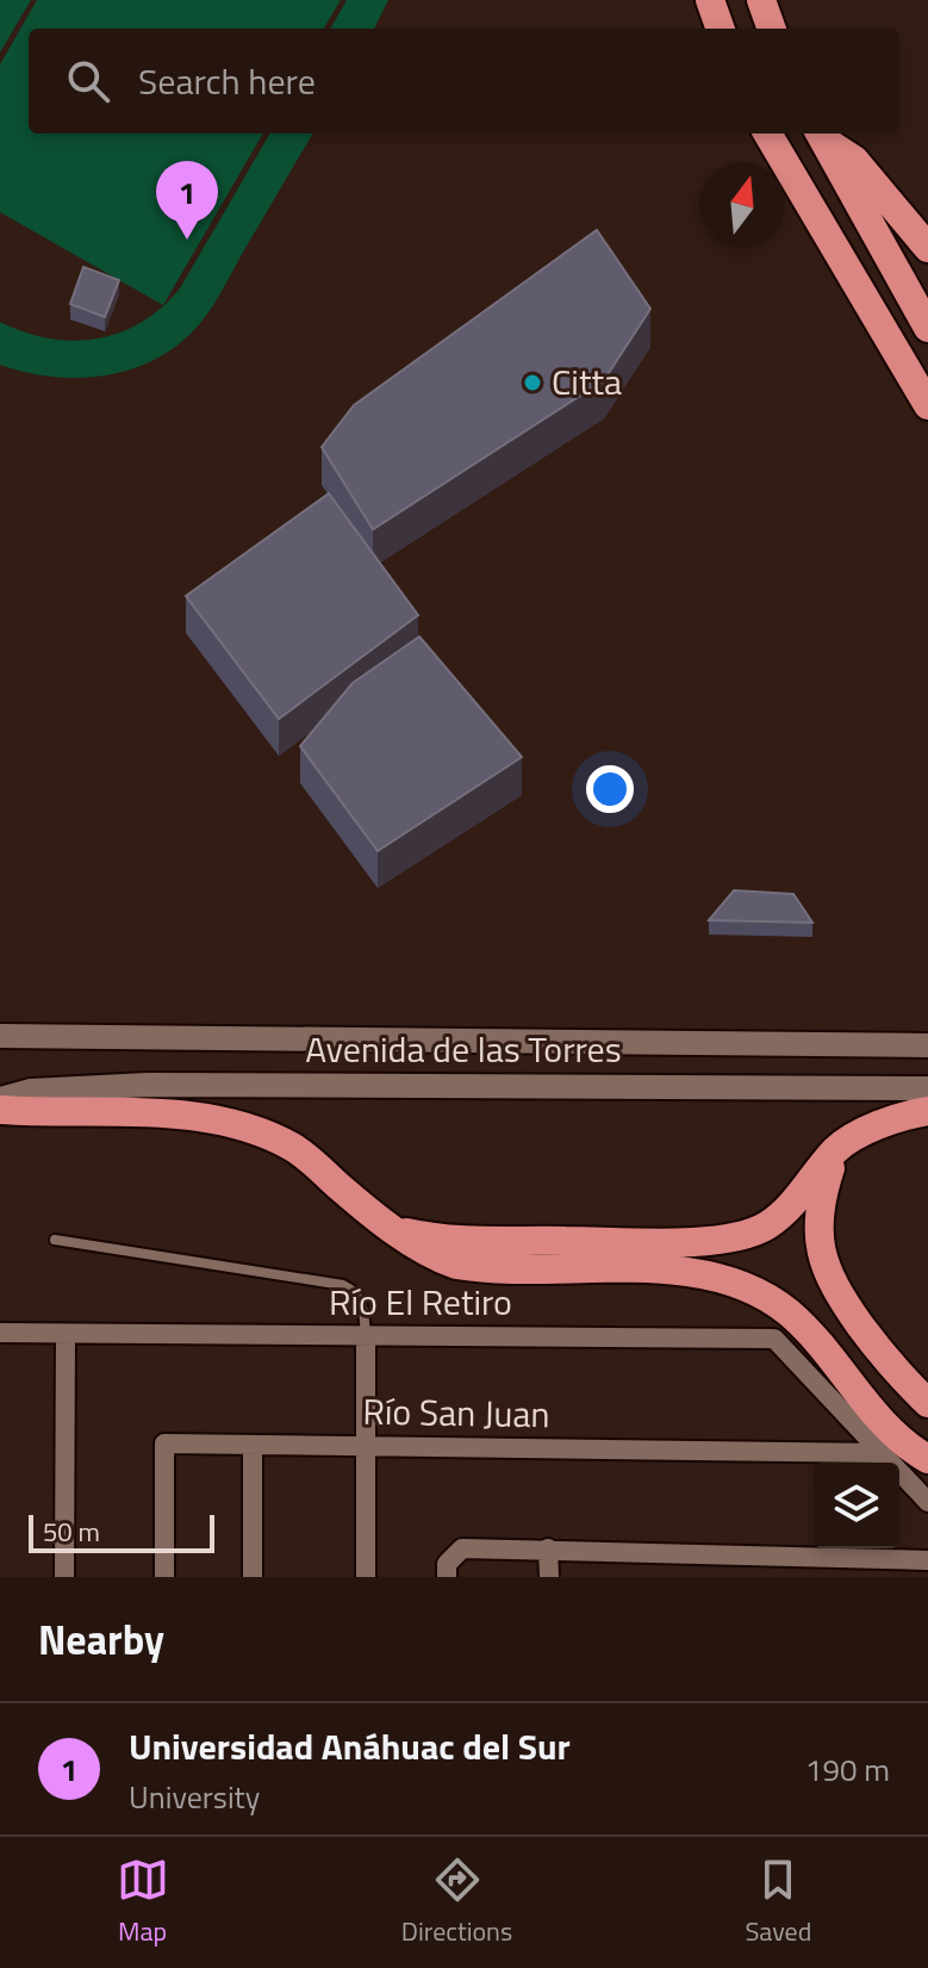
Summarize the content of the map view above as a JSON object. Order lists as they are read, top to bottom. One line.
{"streets":{"street":["Avenida de las Torres","Río El Retiro","Río San Juan"]},"crossings":[["Río El Retiro","Río San Juan"]],"places":["Citta"],"scale_bar":"50 m","north":"top","page":{"search":"Search here","pins":"1","scale":"50 m","heading":"Nearby","list":[{"mark":"1","name":"Universidad Anáhuac del Sur","note":"University","value":"190 m"}],"nav":["Map","Directions","Saved"]}}
